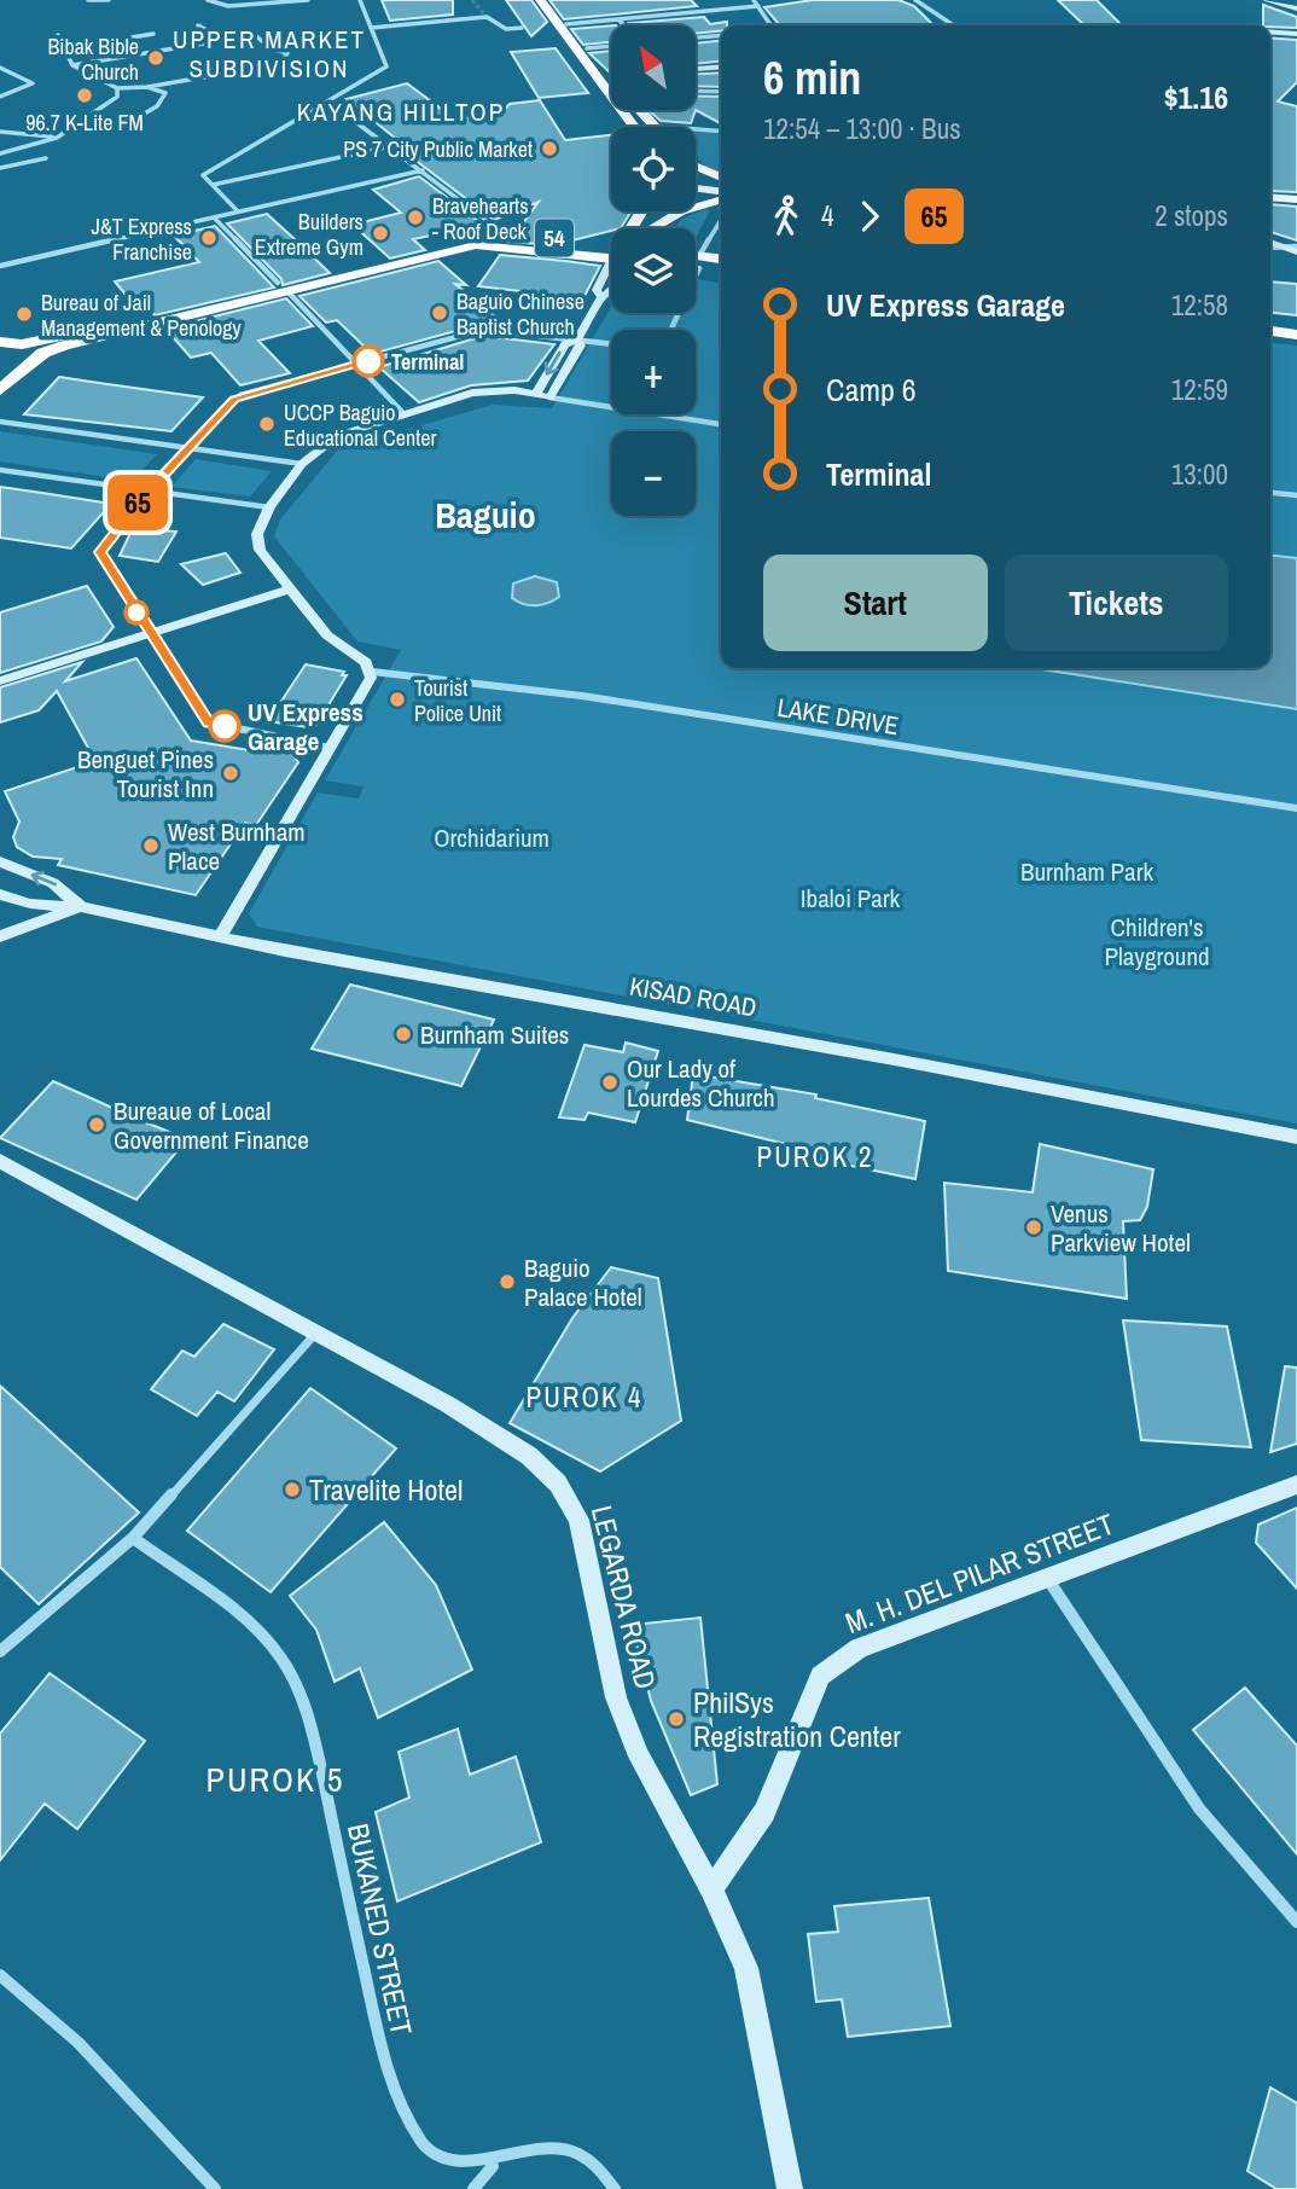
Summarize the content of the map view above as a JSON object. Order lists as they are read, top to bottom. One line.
{"streets":{"highway":["54"],"street":["LAKE DRIVE","KISAD ROAD","M. H. DEL PILAR STREET","LEGARDA ROAD","BUKANED STREET"]},"crossings":[["M. H. DEL PILAR STREET","LEGARDA ROAD"]],"districts":["UPPER MARKET SUBDIVISION","KAYANG HILLTOP","Baguio","PUROK 2","PUROK 4","PUROK 5"],"parks":["Orchidarium","Burnham Park","Ibaloi Park","Children's Playground"],"places":["Bibak Bible Church","96.7 K-Lite FM","PS 7 City Public Market","Bravehearts - Roof Deck","Builders Extreme Gym","J&T Express Franchise","Baguio Chinese Baptist Church","Bureau of Jail Management & Penology","Terminal","UCCP Baguio Educational Center","Tourist Police Unit","UV Express Garage","Benguet Pines Tourist Inn","West Burnham Place","Burnham Suites","Our Lady of Lourdes Church","Bureaue of Local Government Finance","Venus Parkview Hotel","Baguio Palace Hotel","Travelite Hotel","PhilSys Registration Center"],"lines":["bus line 65"],"north":"top left","page":{"on_map":"65","map_buttons":["+","−"],"heading":["6 min","12:54 – 13:00 · Bus","$1.16"],"legs":["4","65","2 stops"],"list":[{"name":"UV Express Garage","value":"12:58"},{"name":"Camp 6","value":"12:59"},{"name":"Terminal","value":"13:00"}],"buttons":["Start","Tickets"]}}
